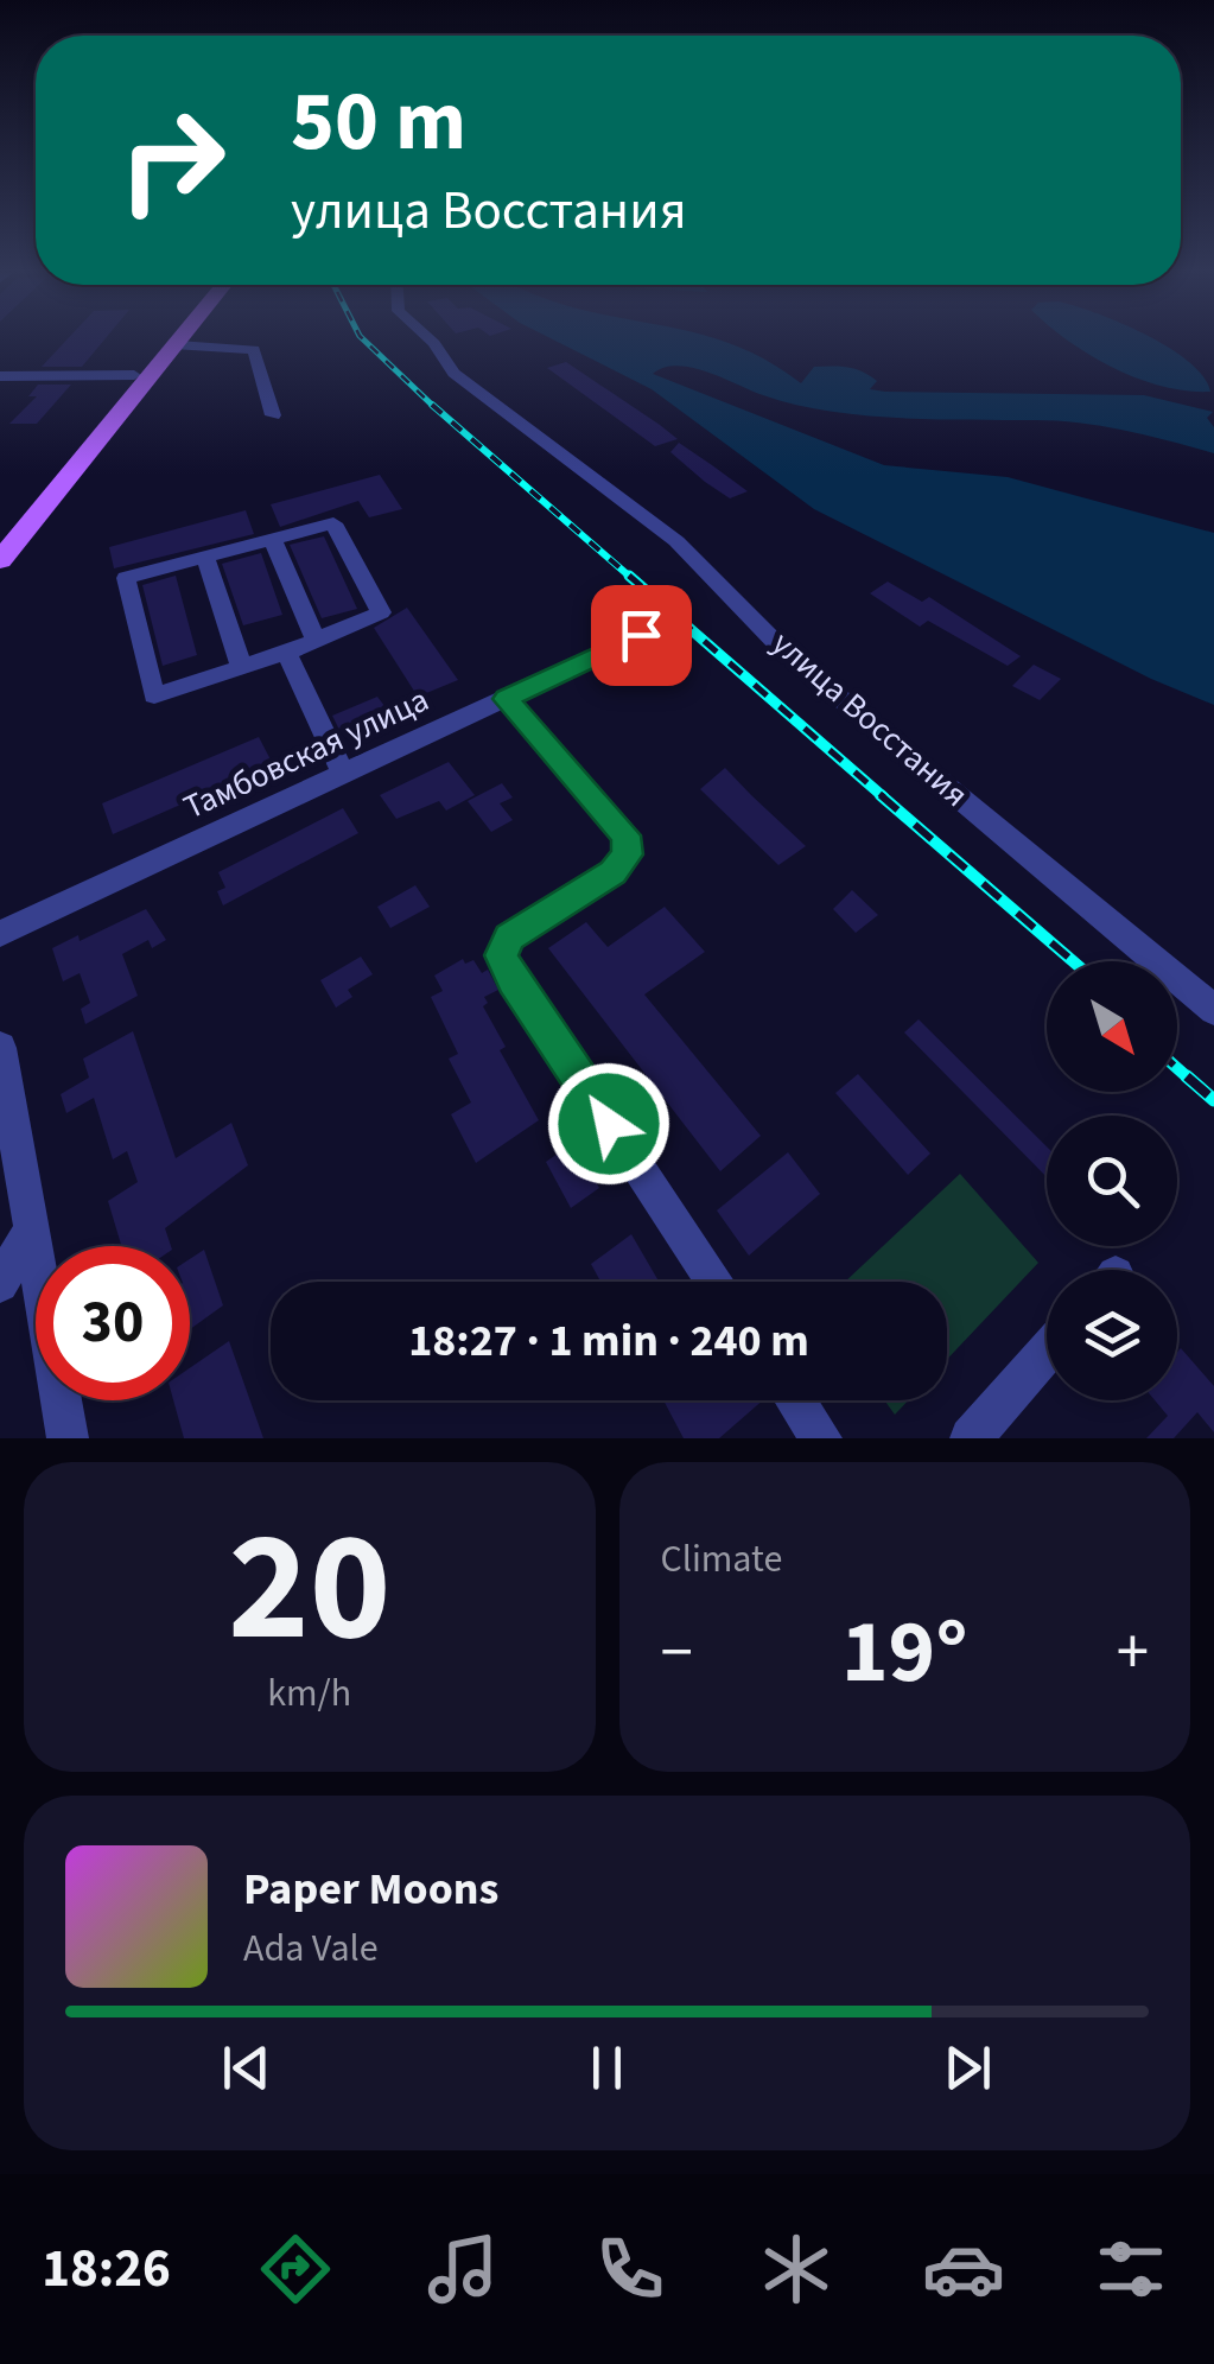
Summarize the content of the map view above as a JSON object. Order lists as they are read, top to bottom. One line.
{"streets":{"street":["улица Восстания","Тамбовская улица"]},"north":"bottom right","page":{"turn":["50 m","улица Восстания"],"limit":"30","trip":"18:27 · 1 min · 240 m","tile":[["20","km/h"],"Climate"],"heat":["−","19°","+"],"song":["Paper Moons","Ada Vale"],"tabs":"18:26"}}
